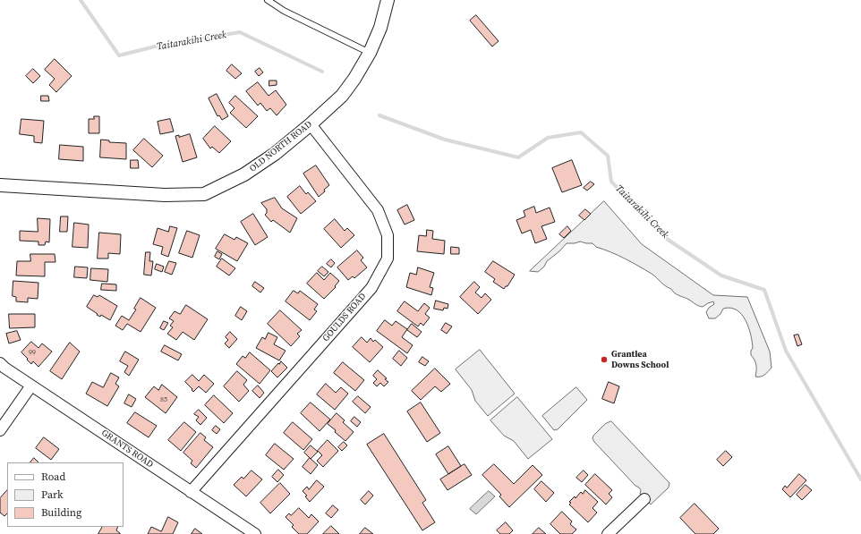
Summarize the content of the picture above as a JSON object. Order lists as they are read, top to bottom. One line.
{"streets":{"street":["OLD NORTH ROAD","GOULDS ROAD","GRANTS ROAD"]},"crossings":[["OLD NORTH ROAD","GOULDS ROAD"],["GOULDS ROAD","GRANTS ROAD"]],"water":["Taitarakihi Creek"],"places":["Grantlea Downs School"],"house_numbers":["99","85"],"legend":["Road","Park","Building"]}
